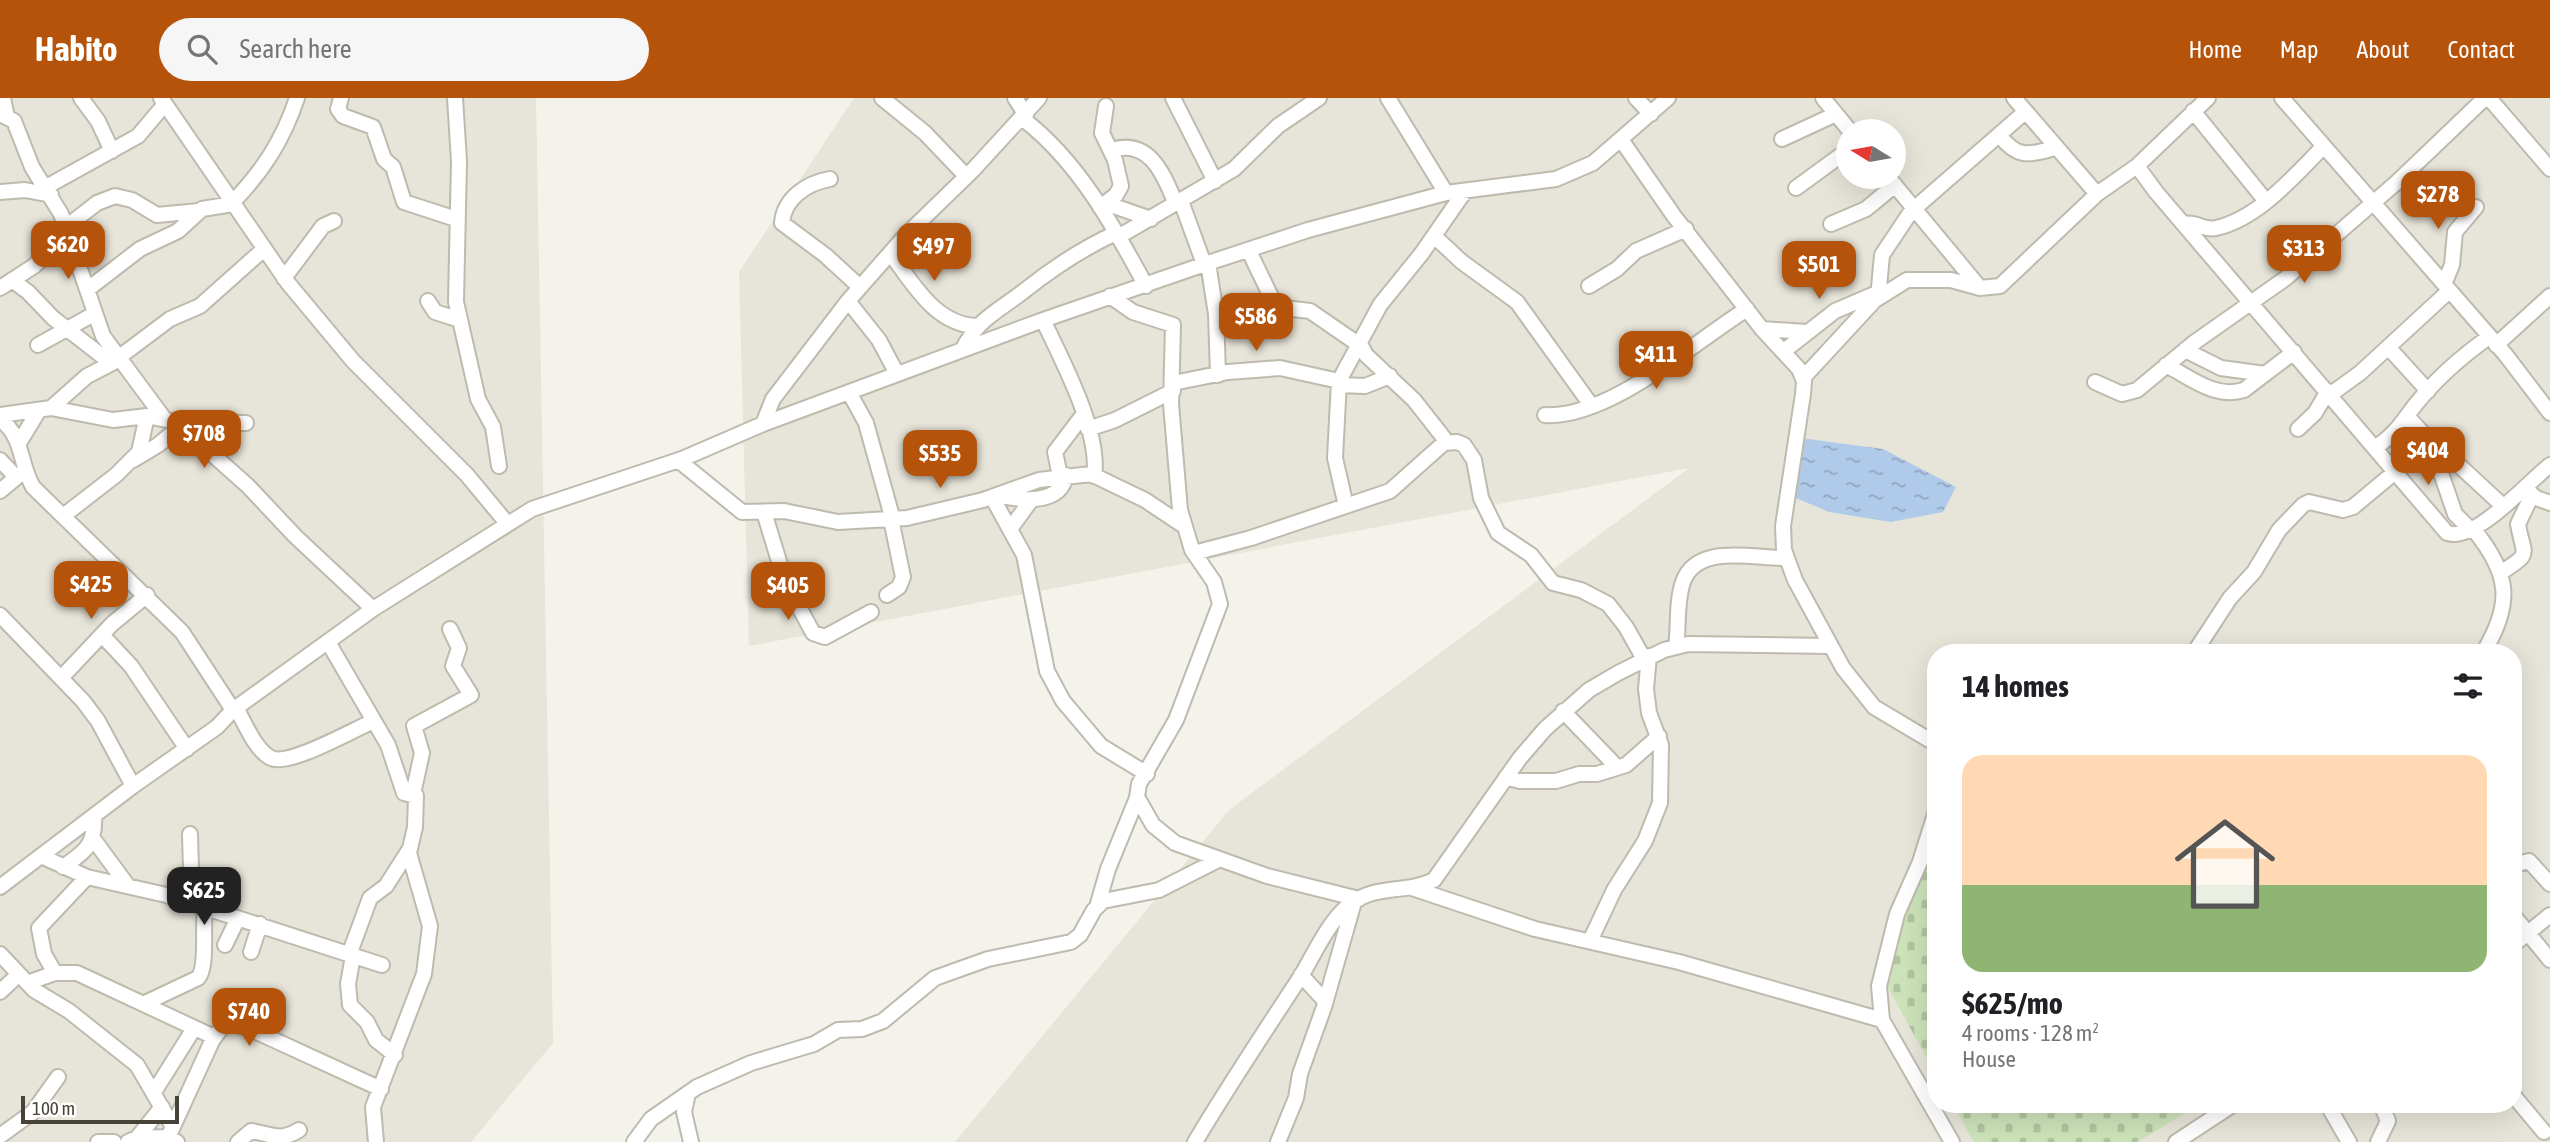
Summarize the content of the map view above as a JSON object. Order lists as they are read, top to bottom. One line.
{"scale_bar":"100 m","north":"left","page":{"header":"Habito","search":"Search here","nav":["Home","Map","About","Contact"],"price":["$278","$620","$497","$313","$501","$586","$411","$708","$404","$535","$425","$405","$625","$740"],"heading":"14 homes","list":[{"name":"$625/mo","note":"4 rooms · 128 m² · House"}],"scale":"100 m"}}
